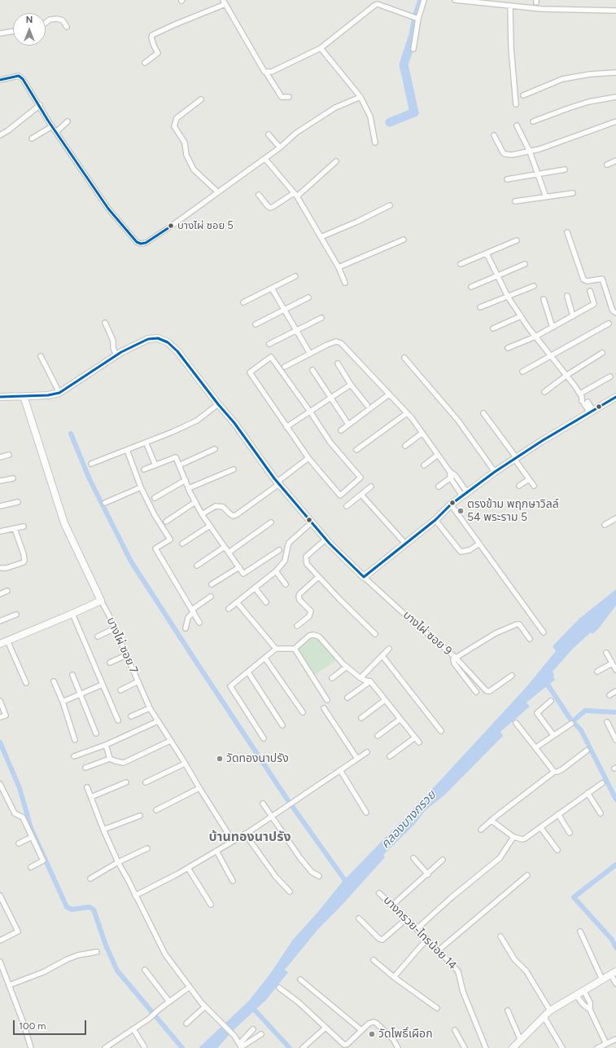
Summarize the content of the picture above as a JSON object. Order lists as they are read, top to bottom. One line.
{"streets":{"street":["บางไผ่ ซอย 9","บางไผ่ ซอย 7","บางกรวย-ไทรน้อย 14"]},"districts":["บ้านทองนาปรัง"],"water":["คลองบางกรวย"],"places":["บางไผ่ ซอย 5","ตรงข้าม พฤกษาวิลล์ 54 พระราม 5","วัดทองนาปรัง","วัดโพธิ์เผือก"],"scale_bar":"100 m","north":"top"}
